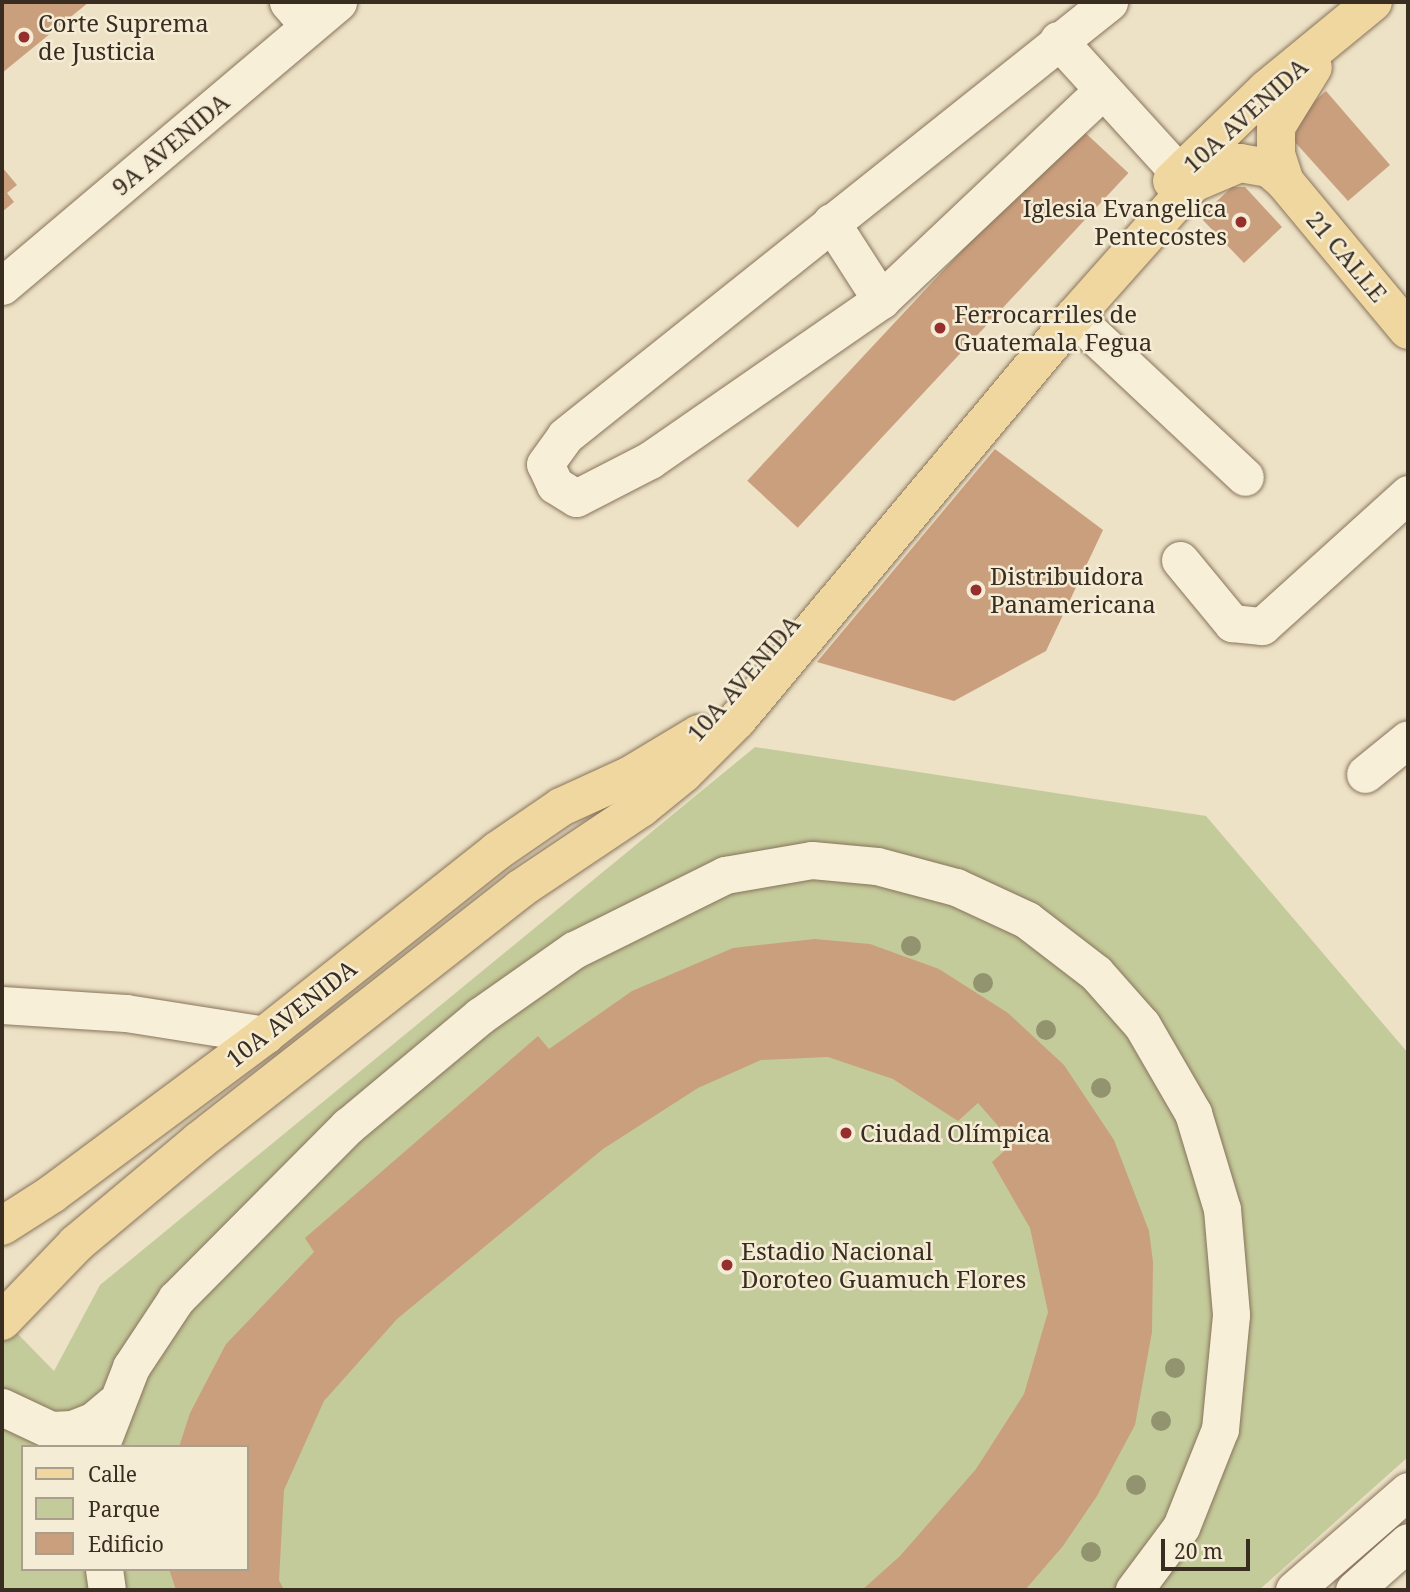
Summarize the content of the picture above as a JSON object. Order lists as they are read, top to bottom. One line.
{"streets":{"main road":["10A AVENIDA","21 CALLE"],"street":["9A AVENIDA"]},"crossings":[["10A AVENIDA","21 CALLE"]],"places":["Corte Suprema de Justicia","Iglesia Evangelica Pentecostes","Ferrocarriles de Guatemala Fegua","Distribuidora Panamericana","Ciudad Olímpica","Estadio Nacional Doroteo Guamuch Flores"],"legend":["Calle","Parque","Edificio"],"scale_bar":"20 m"}
